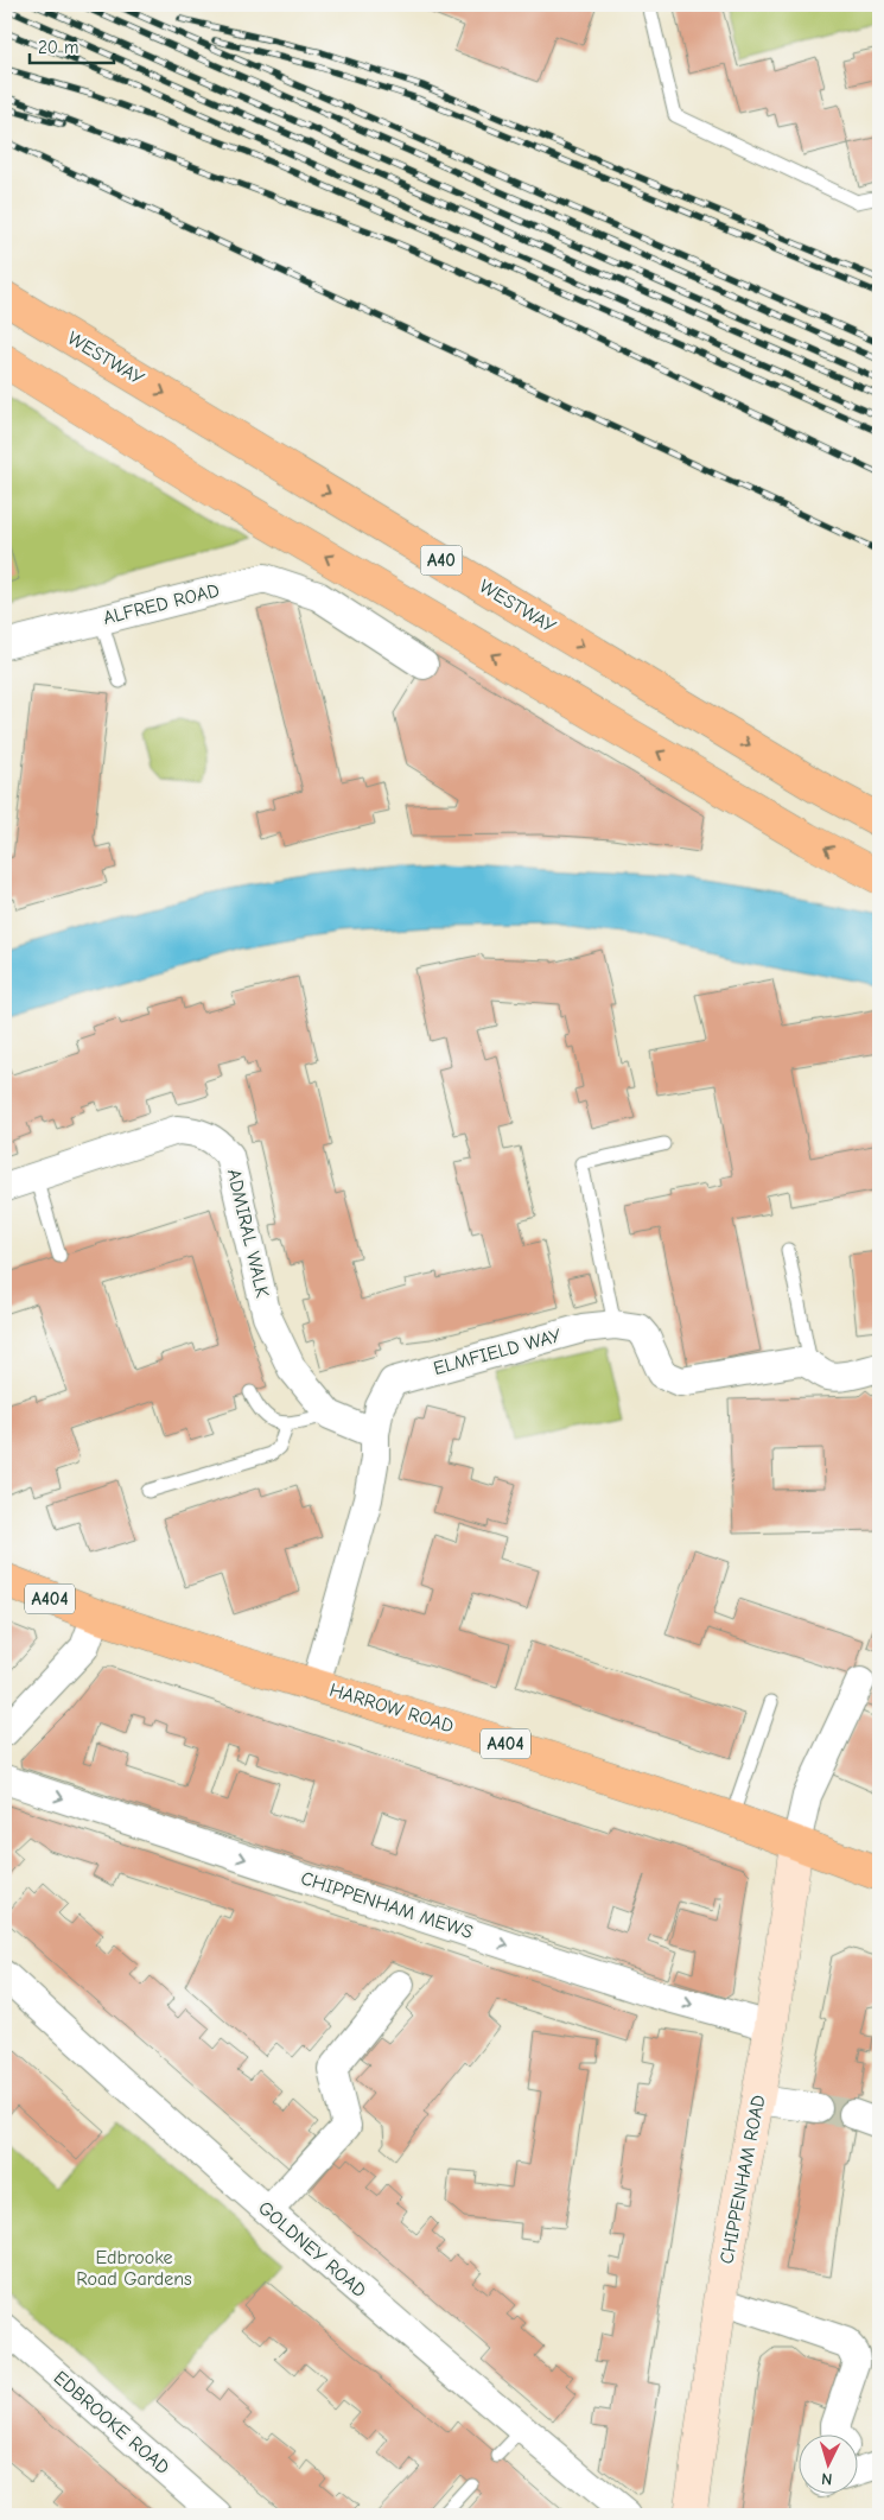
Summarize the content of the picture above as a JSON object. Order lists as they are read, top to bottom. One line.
{"streets":{"main road":["WESTWAY","A40","A404","HARROW ROAD"],"street":["ALFRED ROAD","ADMIRAL WALK","ELMFIELD WAY","CHIPPENHAM MEWS","CHIPPENHAM ROAD","GOLDNEY ROAD","EDBROOKE ROAD"]},"crossings":[["ADMIRAL WALK","ELMFIELD WAY"],["ELMFIELD WAY","HARROW ROAD"],["HARROW ROAD","CHIPPENHAM ROAD"],["CHIPPENHAM MEWS","CHIPPENHAM ROAD"]],"one_way":["CHIPPENHAM MEWS"],"parks":["Edbrooke Road Gardens"],"scale_bar":"20 m","north":"bottom"}
